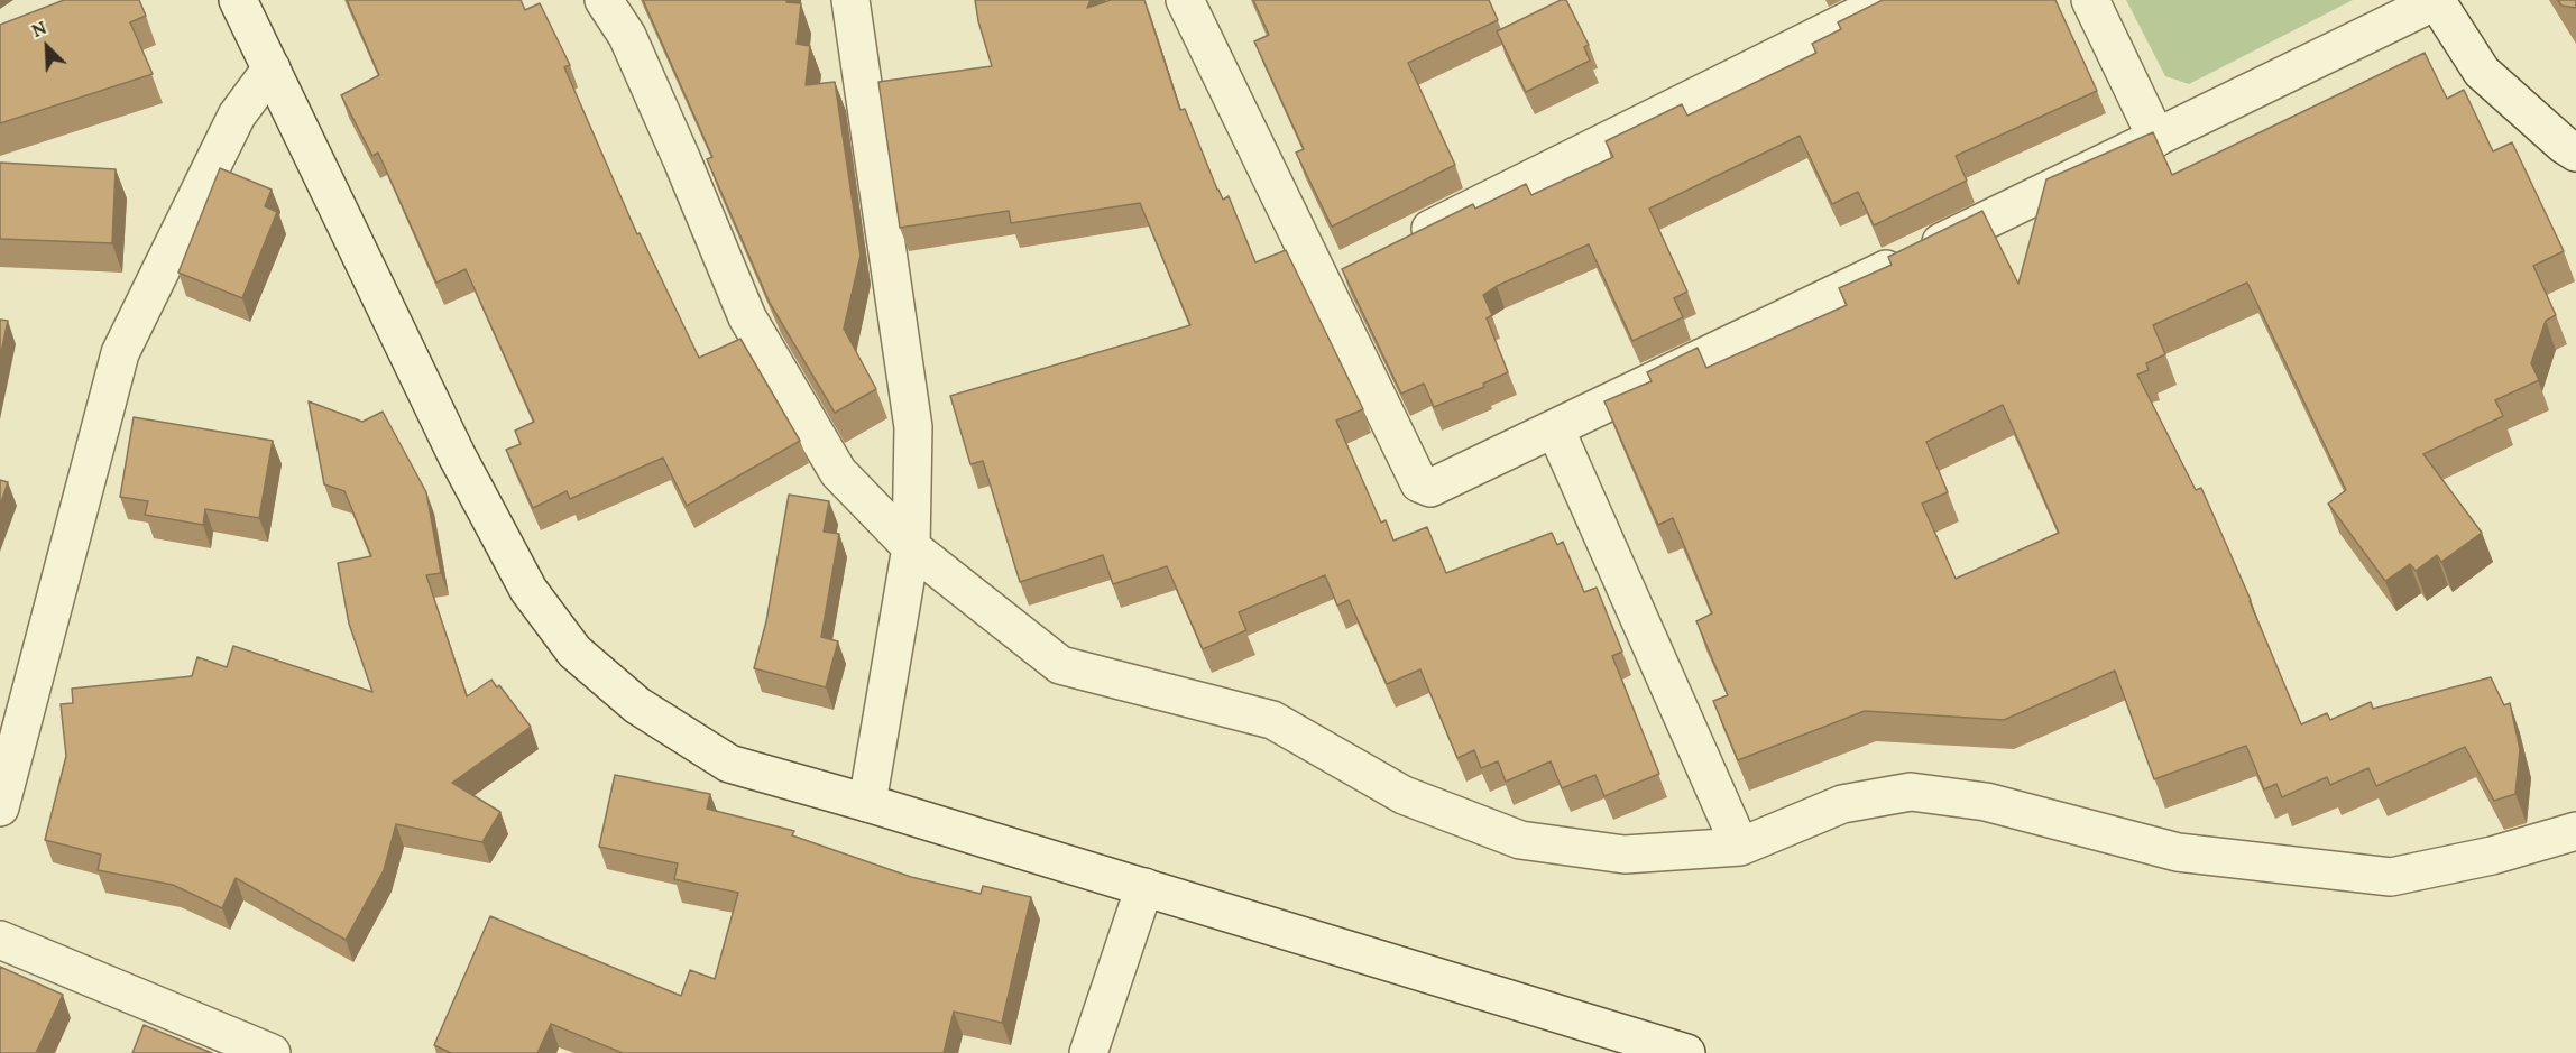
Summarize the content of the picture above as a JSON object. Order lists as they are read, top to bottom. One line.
{"north":"top left"}
